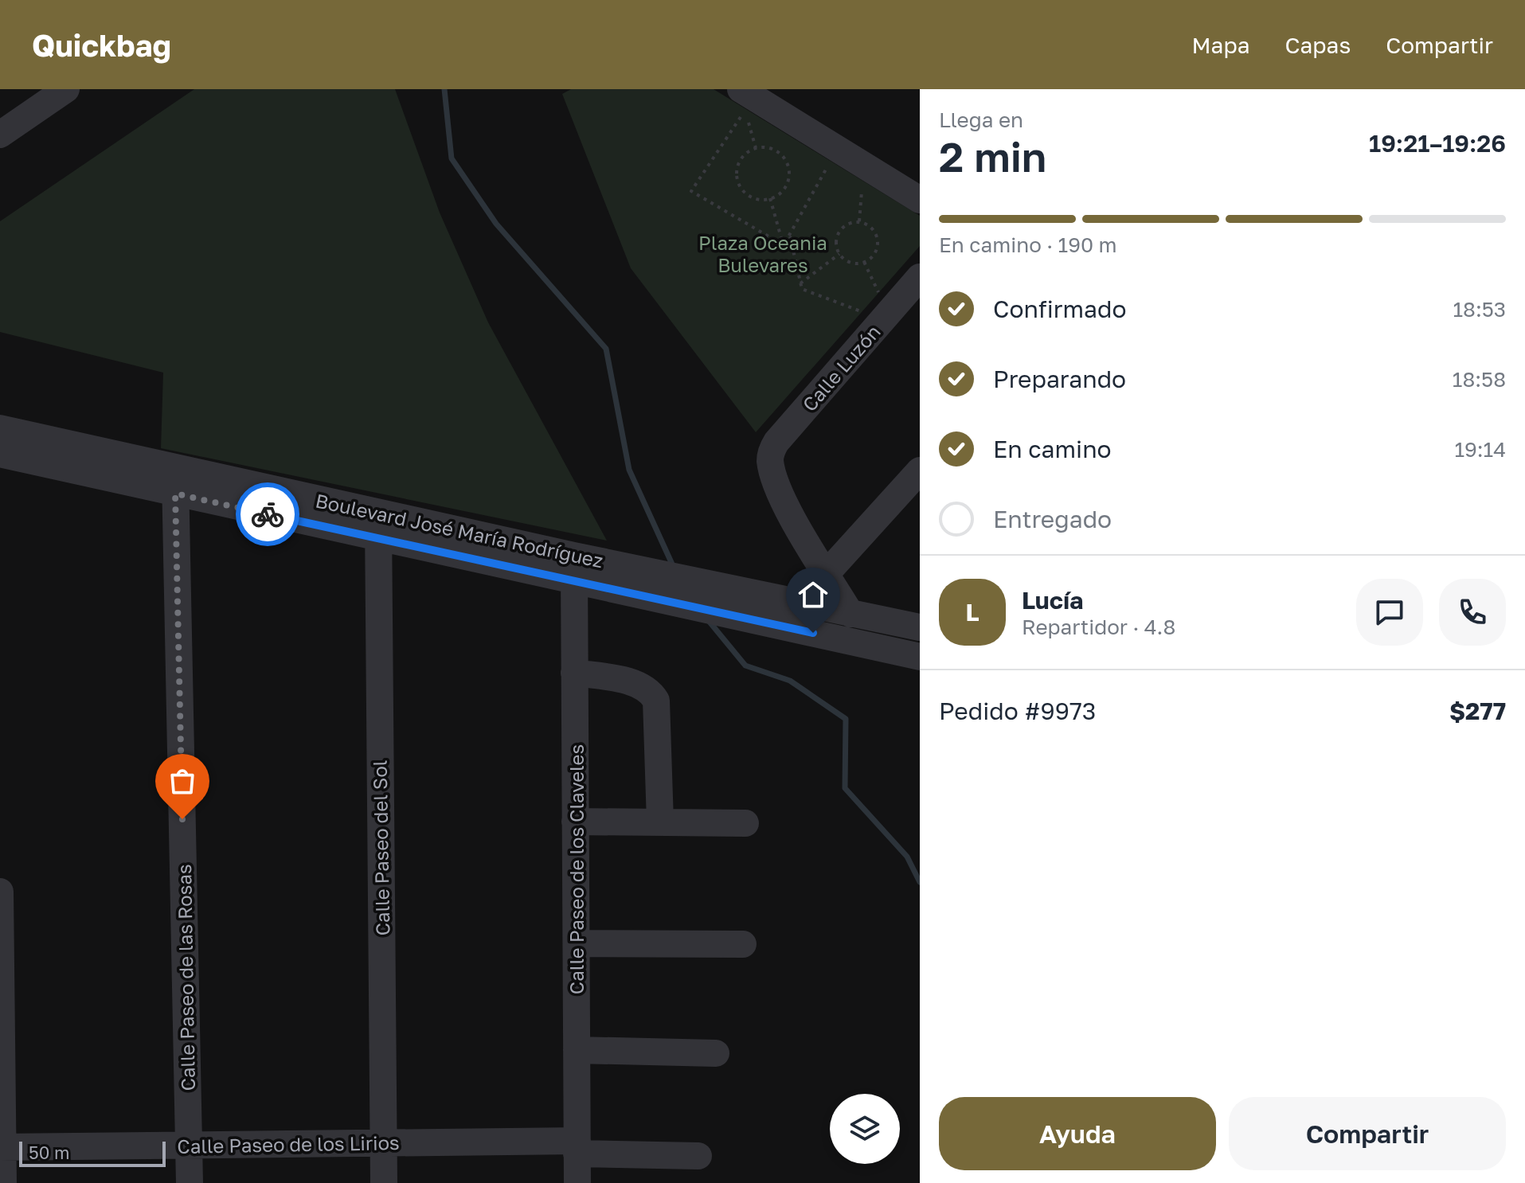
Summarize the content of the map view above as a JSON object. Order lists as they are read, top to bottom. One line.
{"streets":{"street":["Calle Luzón","Boulevard José María Rodríguez","Calle Paseo del Sol","Calle Paseo de los Claveles","Calle Paseo de las Rosas","Calle Paseo de los Lirios"]},"crossings":[["Boulevard José María Rodríguez","Calle Paseo del Sol"],["Boulevard José María Rodríguez","Calle Paseo de los Claveles"],["Boulevard José María Rodríguez","Calle Paseo de las Rosas"],["Calle Paseo del Sol","Calle Paseo de los Lirios"],["Calle Paseo de los Claveles","Calle Paseo de los Lirios"],["Calle Paseo de las Rosas","Calle Paseo de los Lirios"]],"parks":["Plaza Oceania Bulevares"],"scale_bar":"50 m","page":{"header":"Quickbag","nav":["Mapa","Capas","Compartir"],"heading":["2 min","Llega en","19:21–19:26"],"panel":["Lucía","Repartidor · 4.8","Pedido #9973","$277"],"bar":"En camino · 190 m","list":[["Confirmado","18:53"],["Preparando","18:58"],["En camino","19:14"],"Entregado"],"round":"L","buttons":["Ayuda","Compartir"],"scale":"50 m"}}
